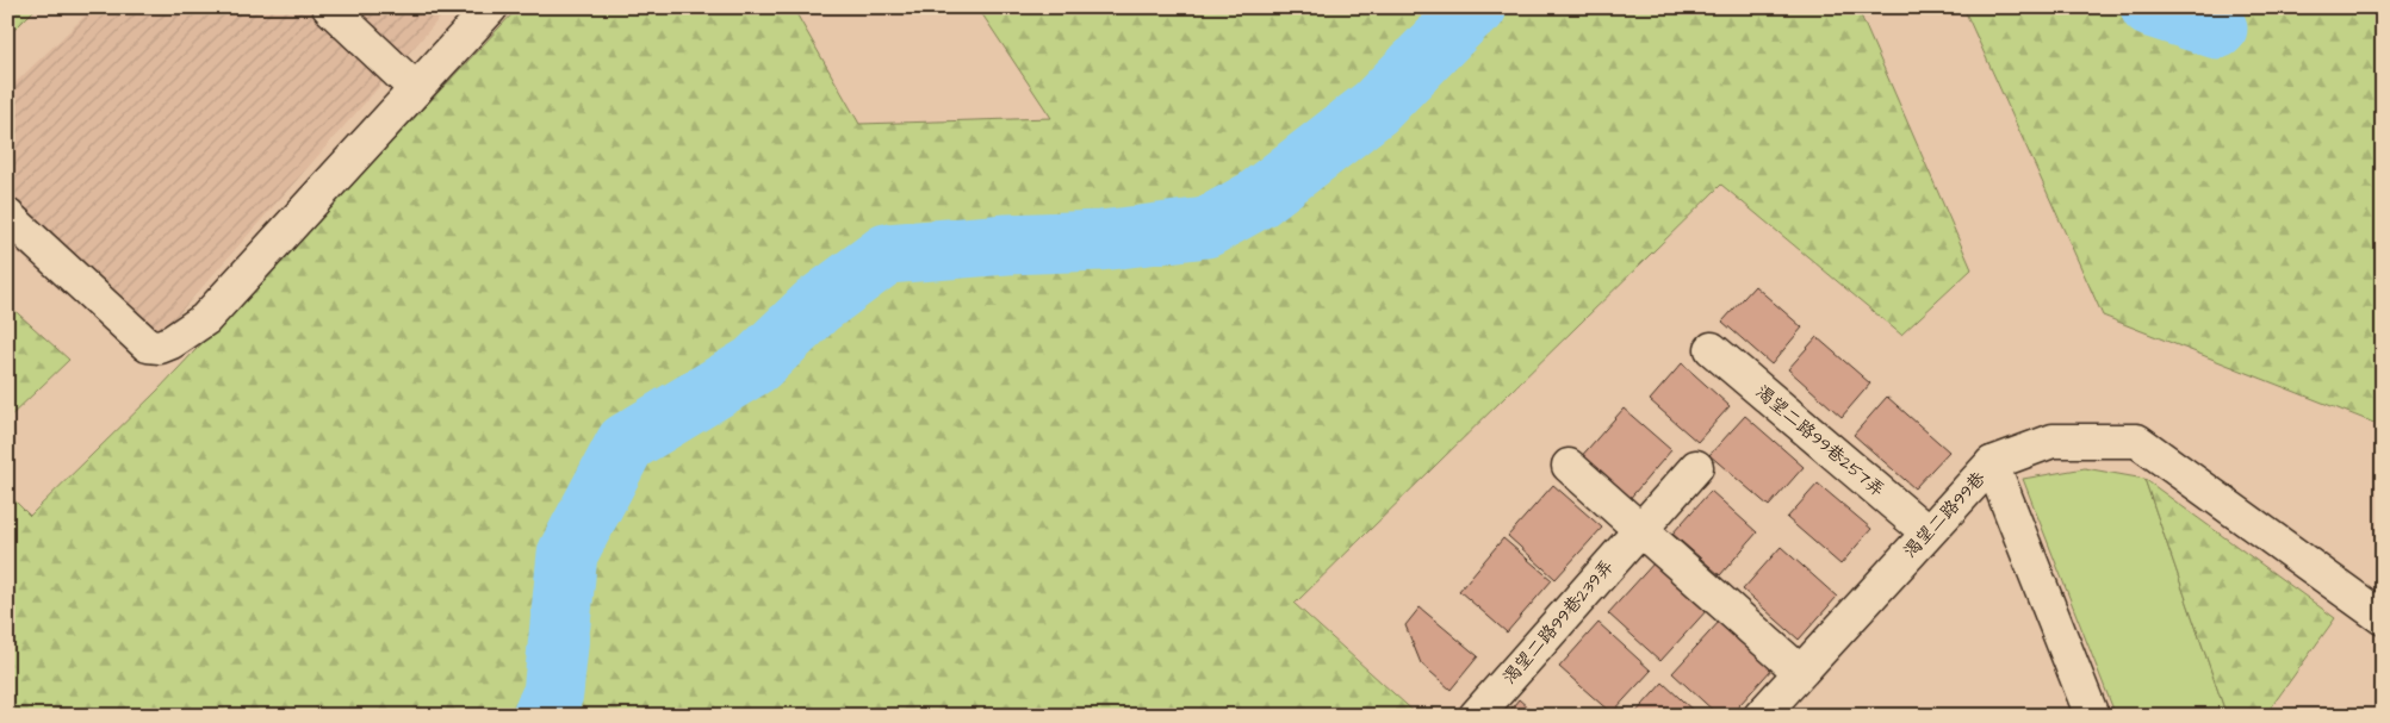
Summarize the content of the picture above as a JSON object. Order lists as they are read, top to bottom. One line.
{"streets":{"street":["渴望二路99巷257弄","渴望二路99巷","渴望二路99巷239弄"]},"crossings":[["渴望二路99巷257弄","渴望二路99巷"]]}
